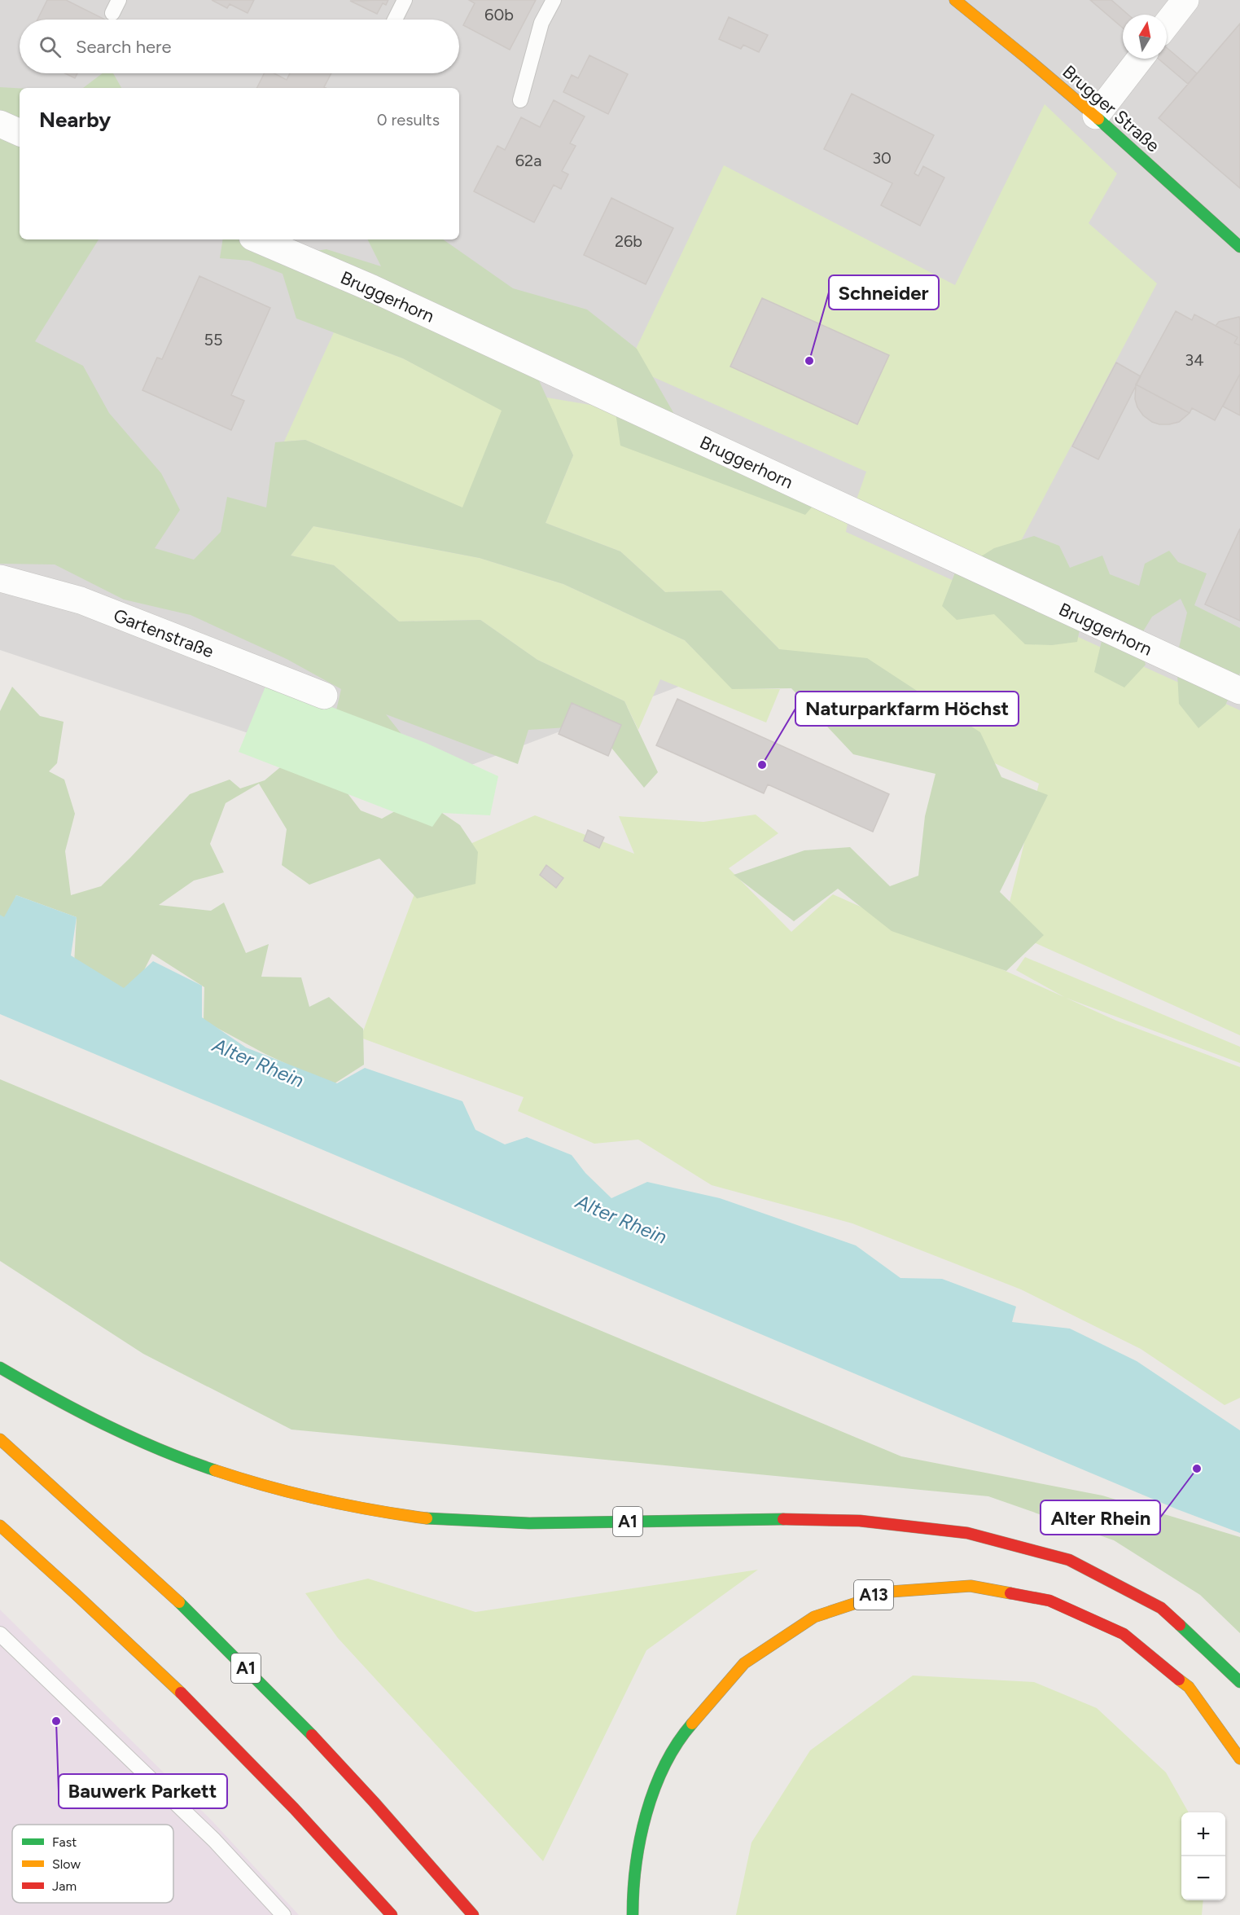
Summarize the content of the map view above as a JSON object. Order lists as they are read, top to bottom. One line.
{"streets":{"main road":["Brugger Straße","A1","A13"],"street":["Bruggerhorn","Gartenstraße"]},"water":["Alter Rhein"],"places":["Schneider","Naturparkfarm Höchst","Alter Rhein","Bauwerk Parkett"],"house_numbers":["60b","30","62a","26b","55","34"],"legend":["Fast","Slow","Jam"],"north":"top","page":{"search":"Search here","heading":["Nearby","0 results"],"map_buttons":["+","−"]}}
